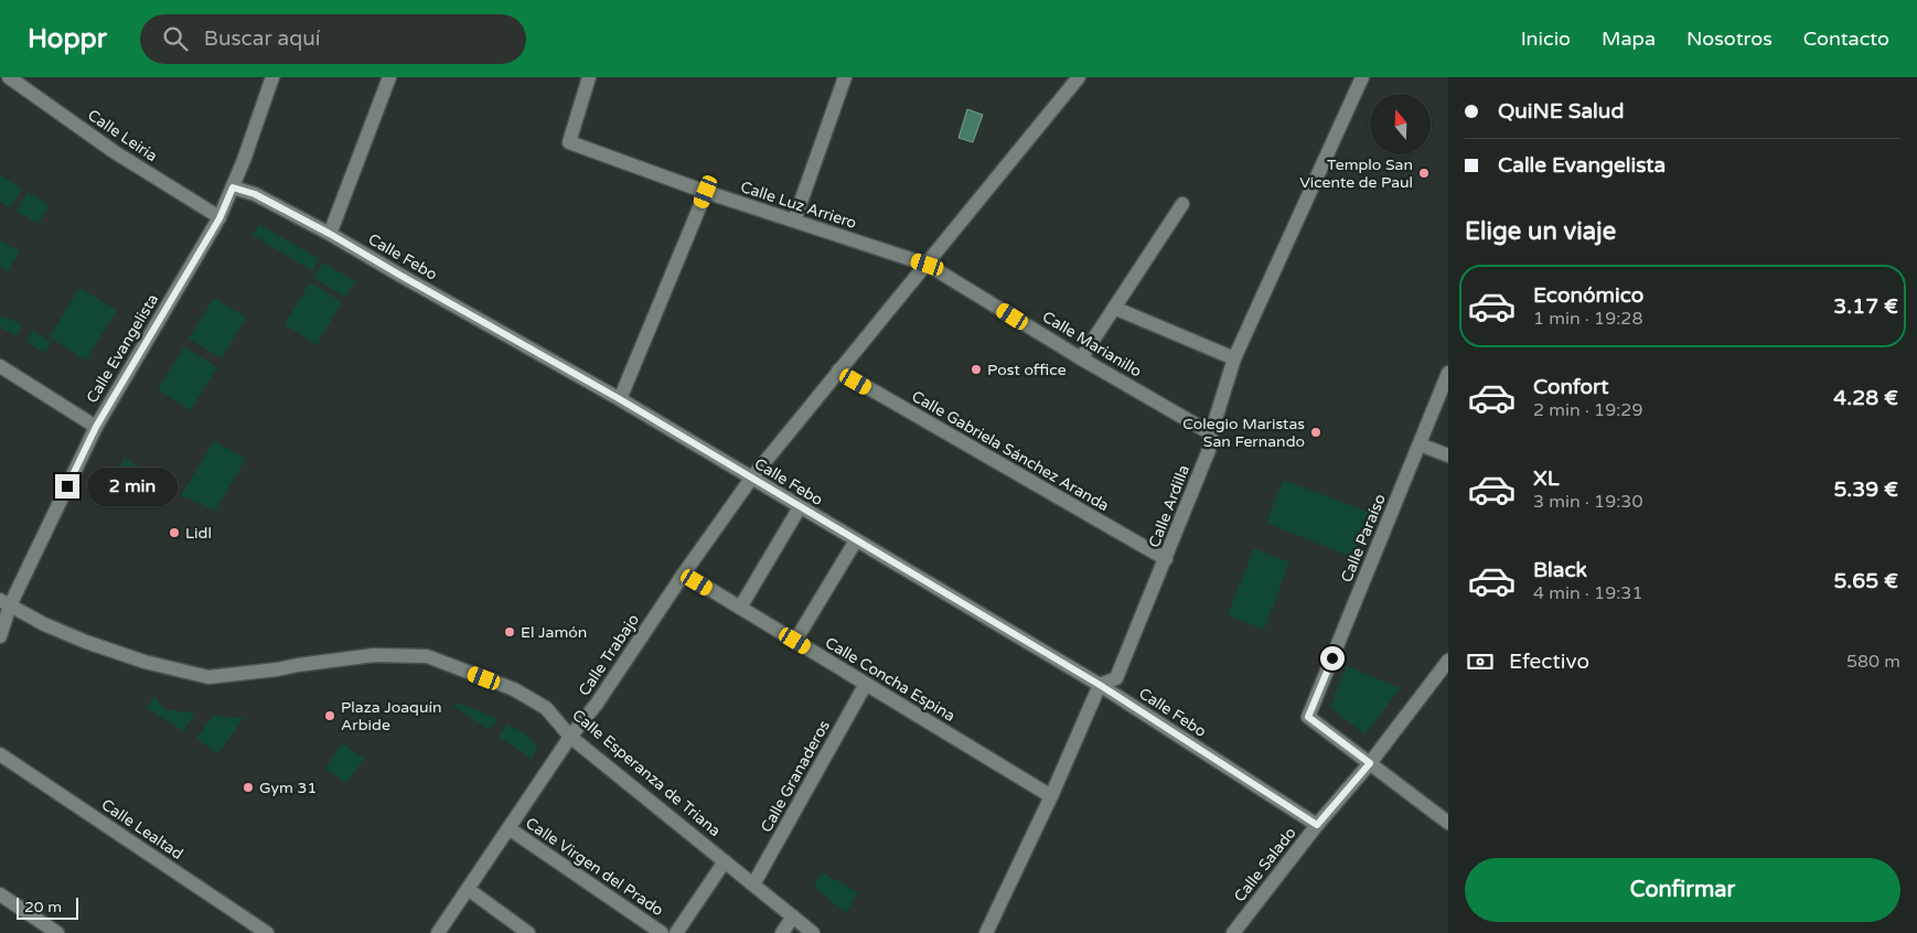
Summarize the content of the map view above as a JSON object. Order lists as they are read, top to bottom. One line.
{"streets":{"street":["Calle Leiria","Calle Luz Arriero","Calle Febo","Calle Marianillo","Calle Evangelista","Calle Gabriela Sánchez Aranda","Calle Ardilla","Calle Paraíso","Calle Trabajo","Calle Concha Espina","Calle Esperanza de Triana","Calle Granaderos","Calle Lealtad","Calle Salado","Calle Virgen del Prado"]},"crossings":[["Calle Leiria","Calle Evangelista"],["Calle Luz Arriero","Calle Marianillo"],["Calle Luz Arriero","Calle Trabajo"],["Calle Febo","Calle Evangelista"],["Calle Febo","Calle Ardilla"],["Calle Febo","Calle Trabajo"],["Calle Febo","Calle Salado"],["Calle Marianillo","Calle Ardilla"],["Calle Marianillo","Calle Trabajo"],["Calle Evangelista","Calle Esperanza de Triana"],["Calle Gabriela Sánchez Aranda","Calle Ardilla"],["Calle Gabriela Sánchez Aranda","Calle Trabajo"],["Calle Paraíso","Calle Salado"],["Calle Trabajo","Calle Concha Espina"],["Calle Trabajo","Calle Esperanza de Triana"],["Calle Trabajo","Calle Virgen del Prado"],["Calle Concha Espina","Calle Granaderos"],["Calle Esperanza de Triana","Calle Granaderos"]],"places":["Templo San Vicente de Paul","Post office","Colegio Maristas San Fernando","Lidl","El Jamón","Plaza Joaquín Arbide","Gym 31"],"scale_bar":"20 m","north":"top","page":{"header":"Hoppr","search":"Buscar aquí","nav":["Inicio","Mapa","Nosotros","Contacto"],"banner":["QuiNE Salud","Calle Evangelista"],"heading":"Elige un viaje","list":[{"name":"Económico","note":"1 min · 19:28","value":"3.17 €"},{"name":"Confort","note":"2 min · 19:29","value":"4.28 €"},{"name":"XL","note":"3 min · 19:30","value":"5.39 €"},{"name":"Black","note":"4 min · 19:31","value":"5.65 €"}],"bubble":"2 min","pay":["Efectivo","580 m"],"buttons":"Confirmar","scale":"20 m"}}
